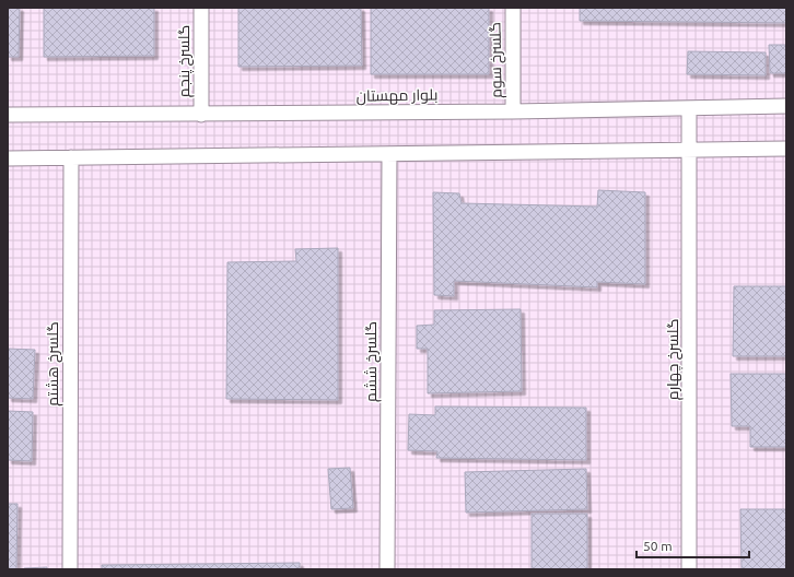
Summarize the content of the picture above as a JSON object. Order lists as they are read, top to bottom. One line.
{"streets":{"street":["گلسرخ سوم","گلسرخ پنجم","بلوار مهستان","گلسرخ چهارم","گلسرخ ششم","گلسرخ هشتم"]},"crossings":[["گلسرخ سوم","بلوار مهستان"],["گلسرخ پنجم","بلوار مهستان"],["بلوار مهستان","گلسرخ چهارم"]],"scale_bar":"50 m"}
